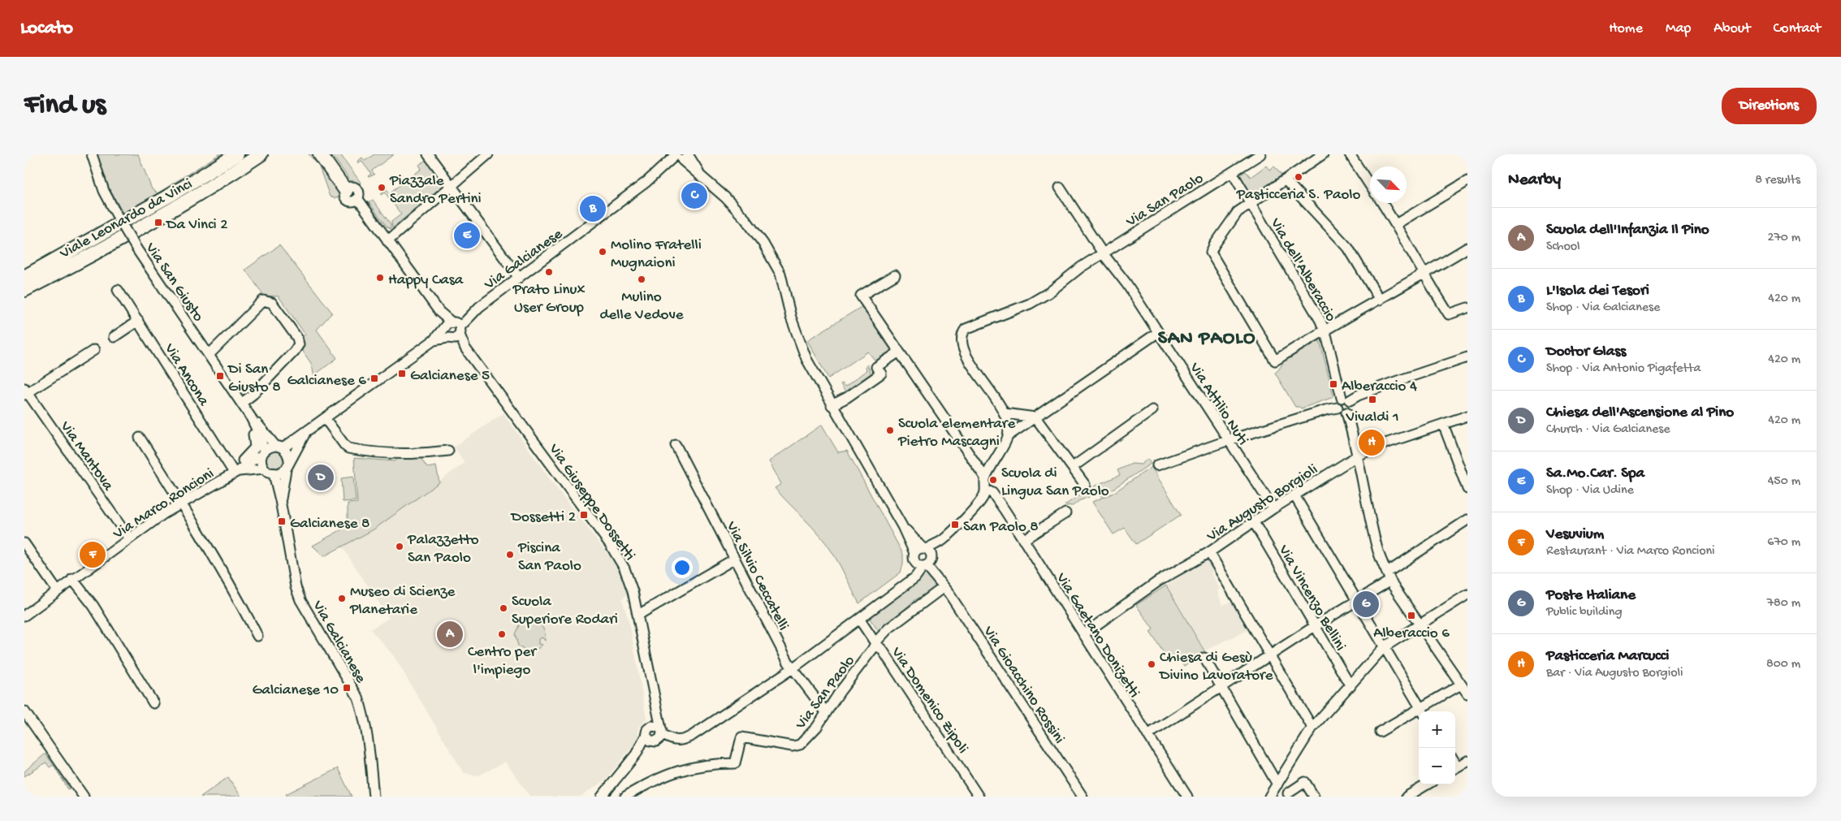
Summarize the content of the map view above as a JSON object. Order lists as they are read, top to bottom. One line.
{"streets":{"highway":["Viale Leonardo da Vinci"],"street":["Via San Paolo","Via Galcianese","Via dell'Alberaccio","Via San Giusto","Via Ancona","Via Attilio Nuti","Via Mantova","Via Giuseppe Dossetti","Via Augusto Borgioli","Via Marco Roncioni","Via Silvio Ceccatelli","Via Vincenzo Bellini","Via Gaetano Donizetti","Via Gioacchino Rossini","Via Domenico Zipoli"]},"crossings":[["Via San Paolo","Via dell'Alberaccio"],["Via San Paolo","Via Attilio Nuti"],["Via San Paolo","Via Silvio Ceccatelli"],["Via San Paolo","Via Gioacchino Rossini"],["Via San Paolo","Via Domenico Zipoli"],["Via Galcianese","Via San Giusto"],["Via Galcianese","Via Giuseppe Dossetti"],["Via Galcianese","Via Marco Roncioni"],["Via dell'Alberaccio","Via Augusto Borgioli"],["Via San Giusto","Via Marco Roncioni"],["Via Ancona","Via Marco Roncioni"],["Via Attilio Nuti","Via Augusto Borgioli"],["Via Mantova","Via Marco Roncioni"],["Via Augusto Borgioli","Via Vincenzo Bellini"],["Via Augusto Borgioli","Via Gaetano Donizetti"]],"districts":["SAN PAOLO"],"places":{"other":["Pasticceria S. Paolo","Piazzale Sandro Pertini","Molino Fratelli Mugnaioni","Prato Linux User Group","Happy Casa","Mulino delle Vedove","Scuola elementare Pietro Mascagni","Scuola di Lingua San Paolo","Palazzetto San Paolo","Piscina San Paolo","Museo di Scienze Planetarie","Scuola Superiore Rodari","Centro per l'impiego","Chiesa di Gesù Divino Lavoratore"],"transit":["Da Vinci 2","Galcianese 5","Di San Giusto 8","Galcianese 6","Alberaccio 4","Vivaldi 1","Dossetti 2","Galcianese 8","San Paolo 8","Alberaccio 6","Galcianese 10"]},"north":"bottom right","page":{"header":"Locato","nav":["Home","Map","About","Contact"],"buttons":"Directions","title":"Find us","heading":["Nearby","8 results"],"pins":["C","B","E","H","D","F","G","A"],"list":[{"mark":"A","name":"Scuola dell'Infanzia Il Pino","note":"School","value":"270 m"},{"mark":"B","name":"L'Isola dei Tesori","note":"Shop · Via Galcianese","value":"420 m"},{"mark":"C","name":"Doctor Glass","note":"Shop · Via Antonio Pigafetta","value":"420 m"},{"mark":"D","name":"Chiesa dell'Ascensione al Pino","note":"Church · Via Galcianese","value":"420 m"},{"mark":"E","name":"Sa.Mo.Car. Spa","note":"Shop · Via Udine","value":"450 m"},{"mark":"F","name":"Vesuvium","note":"Restaurant · Via Marco Roncioni","value":"670 m"},{"mark":"G","name":"Poste Italiane","note":"Public building","value":"780 m"},{"mark":"H","name":"Pasticceria Marcucci","note":"Bar · Via Augusto Borgioli","value":"800 m"}],"map_buttons":["+","−"]}}
